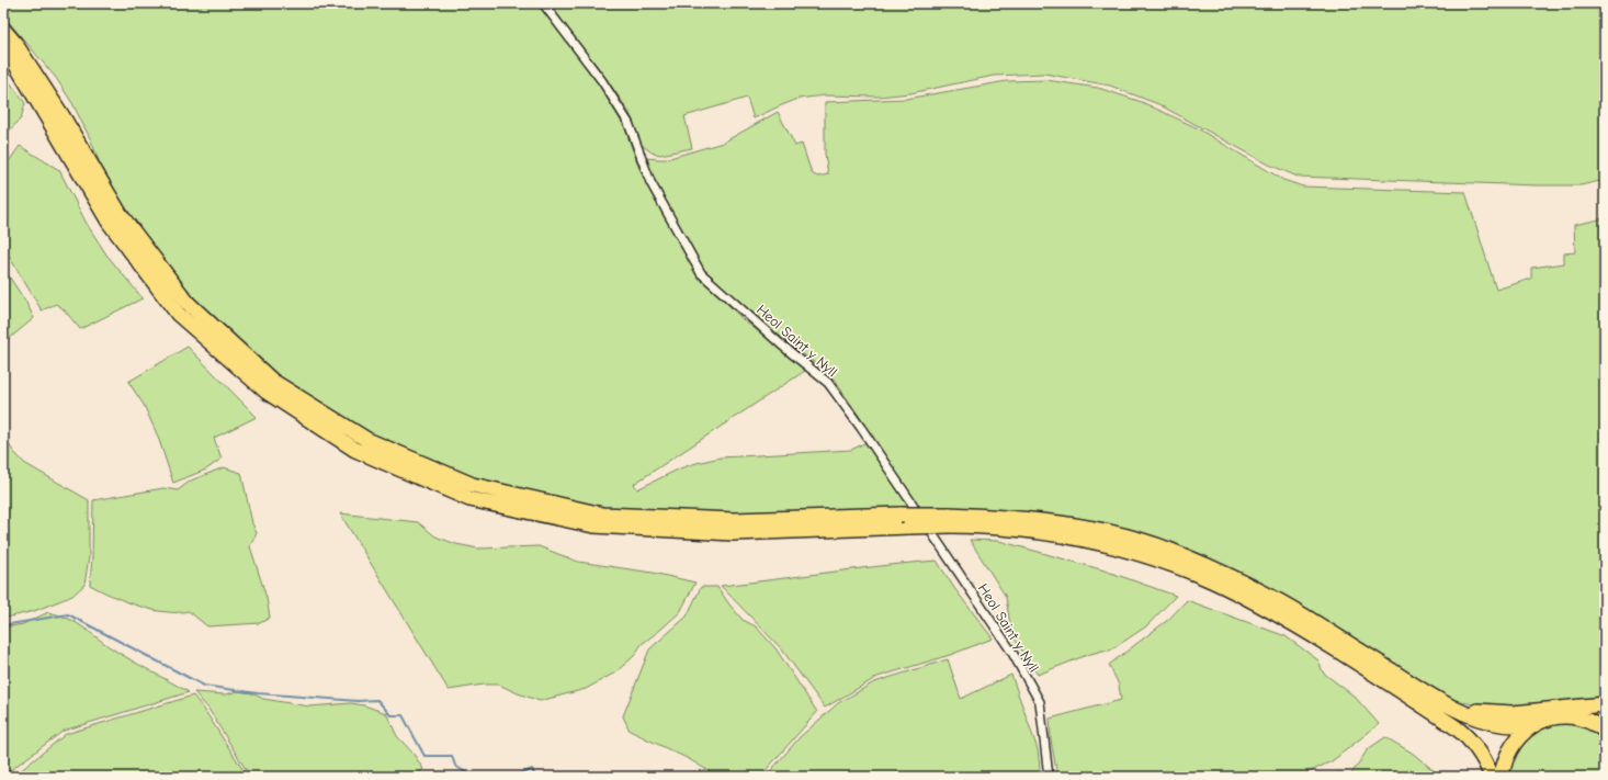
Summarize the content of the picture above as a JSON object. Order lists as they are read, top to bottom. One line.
{"streets":{"street":["Heol Saint y Nyll"]}}
